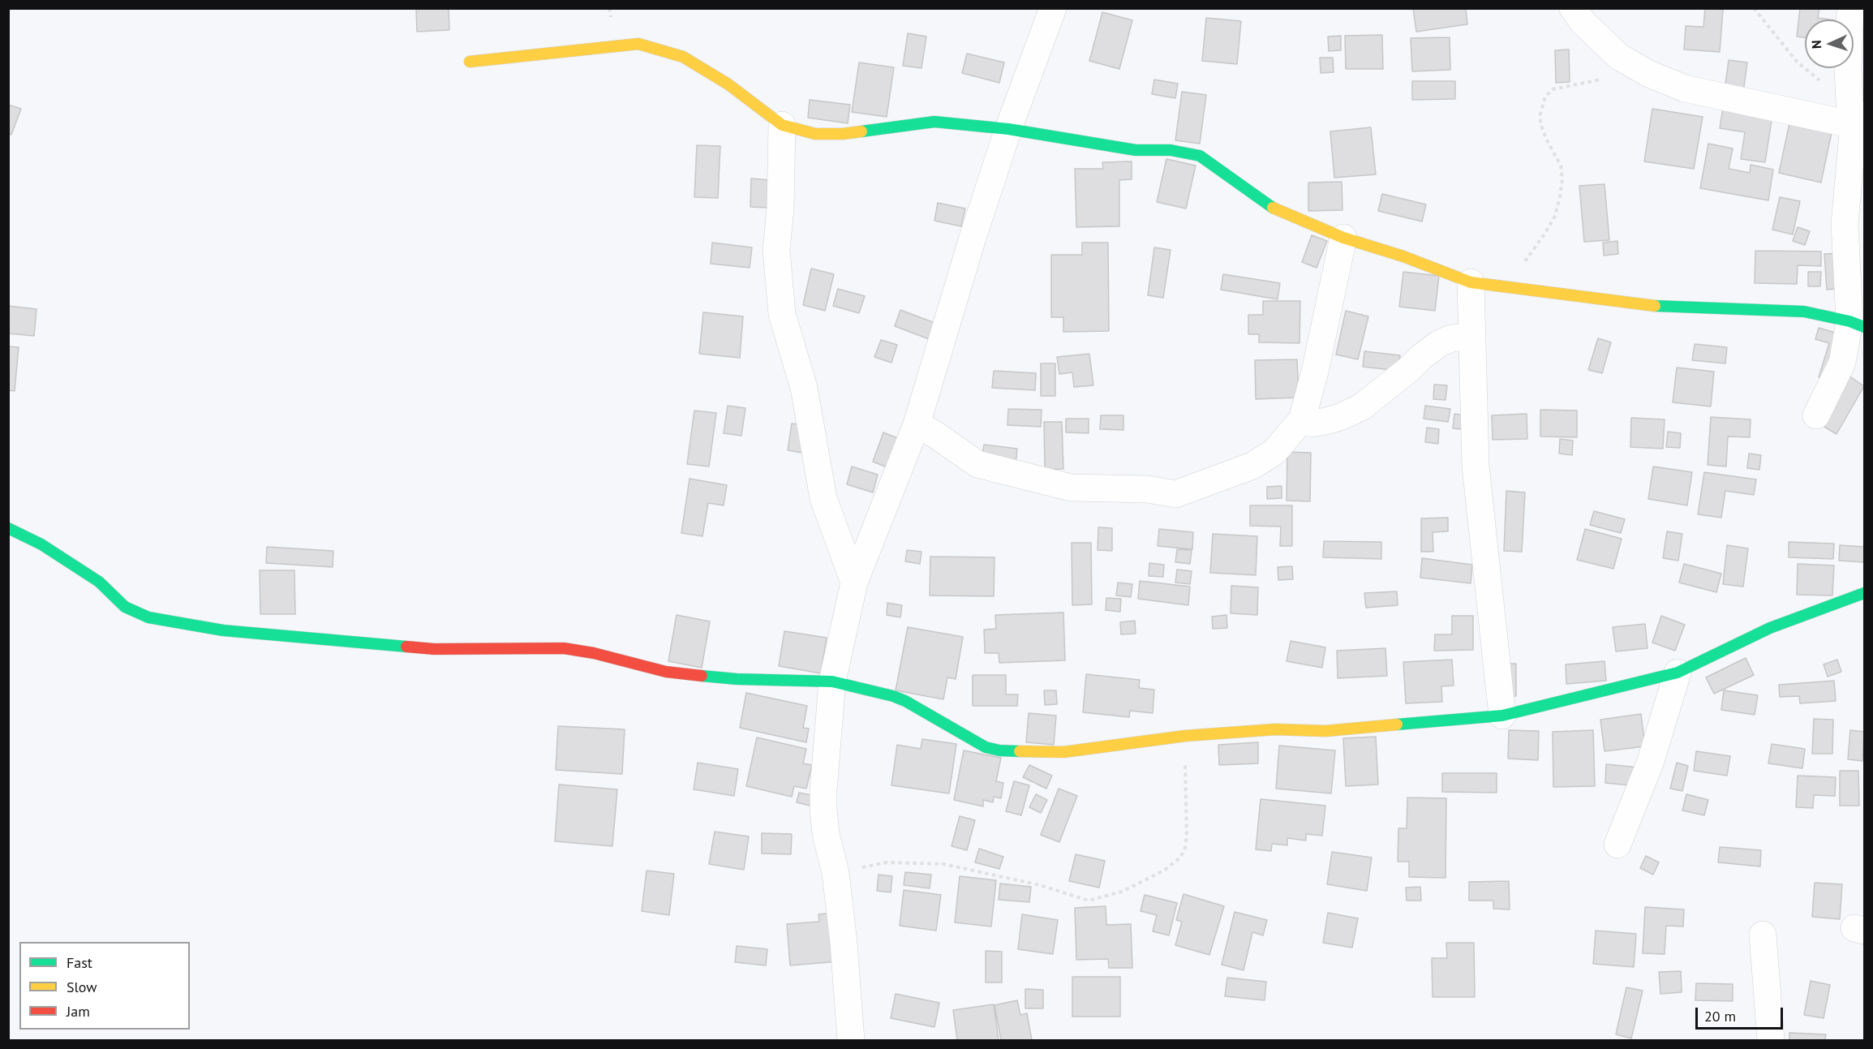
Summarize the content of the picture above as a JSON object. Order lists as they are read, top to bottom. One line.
{"legend":["Fast","Slow","Jam"],"scale_bar":"20 m","north":"left"}
